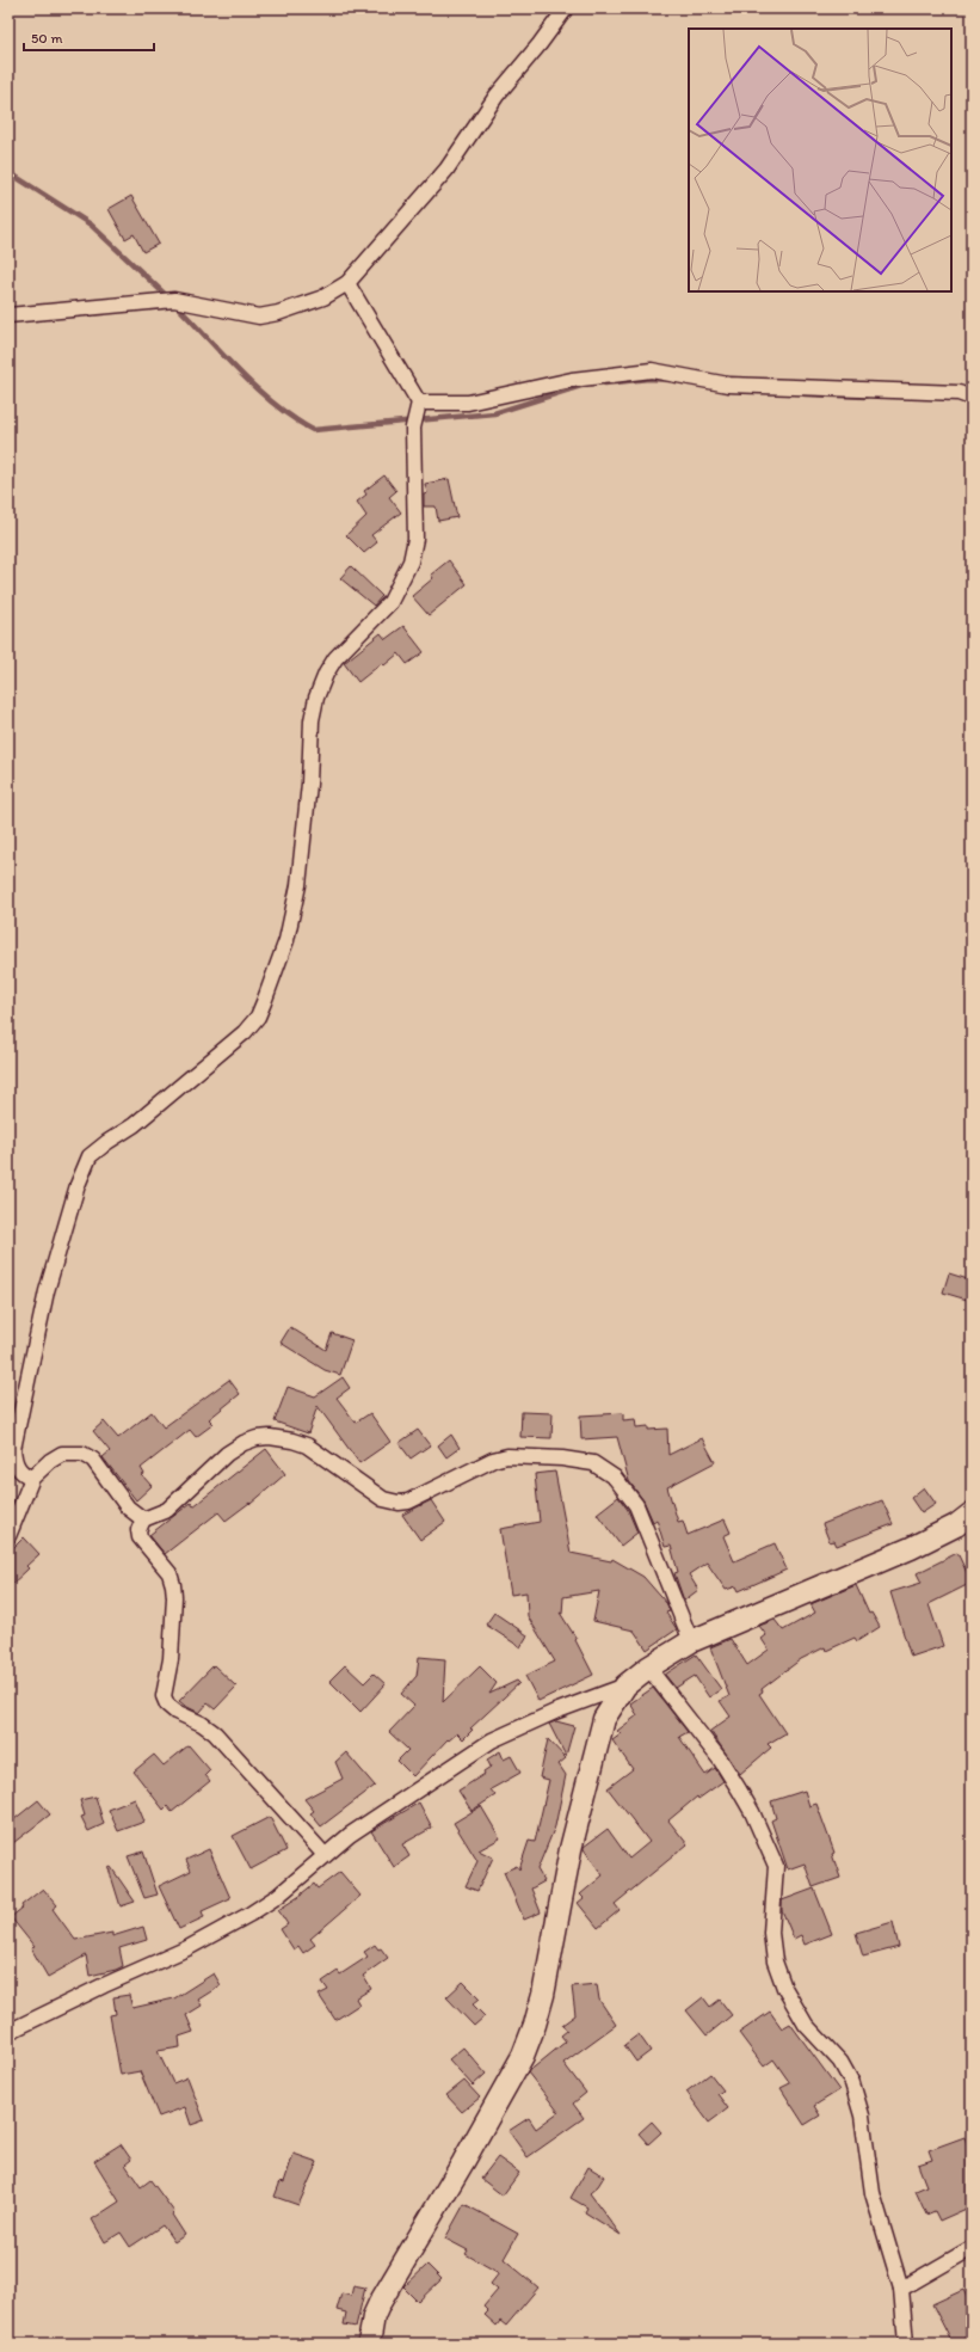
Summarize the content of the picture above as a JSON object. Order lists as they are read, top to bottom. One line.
{"scale_bar":"50 m"}
